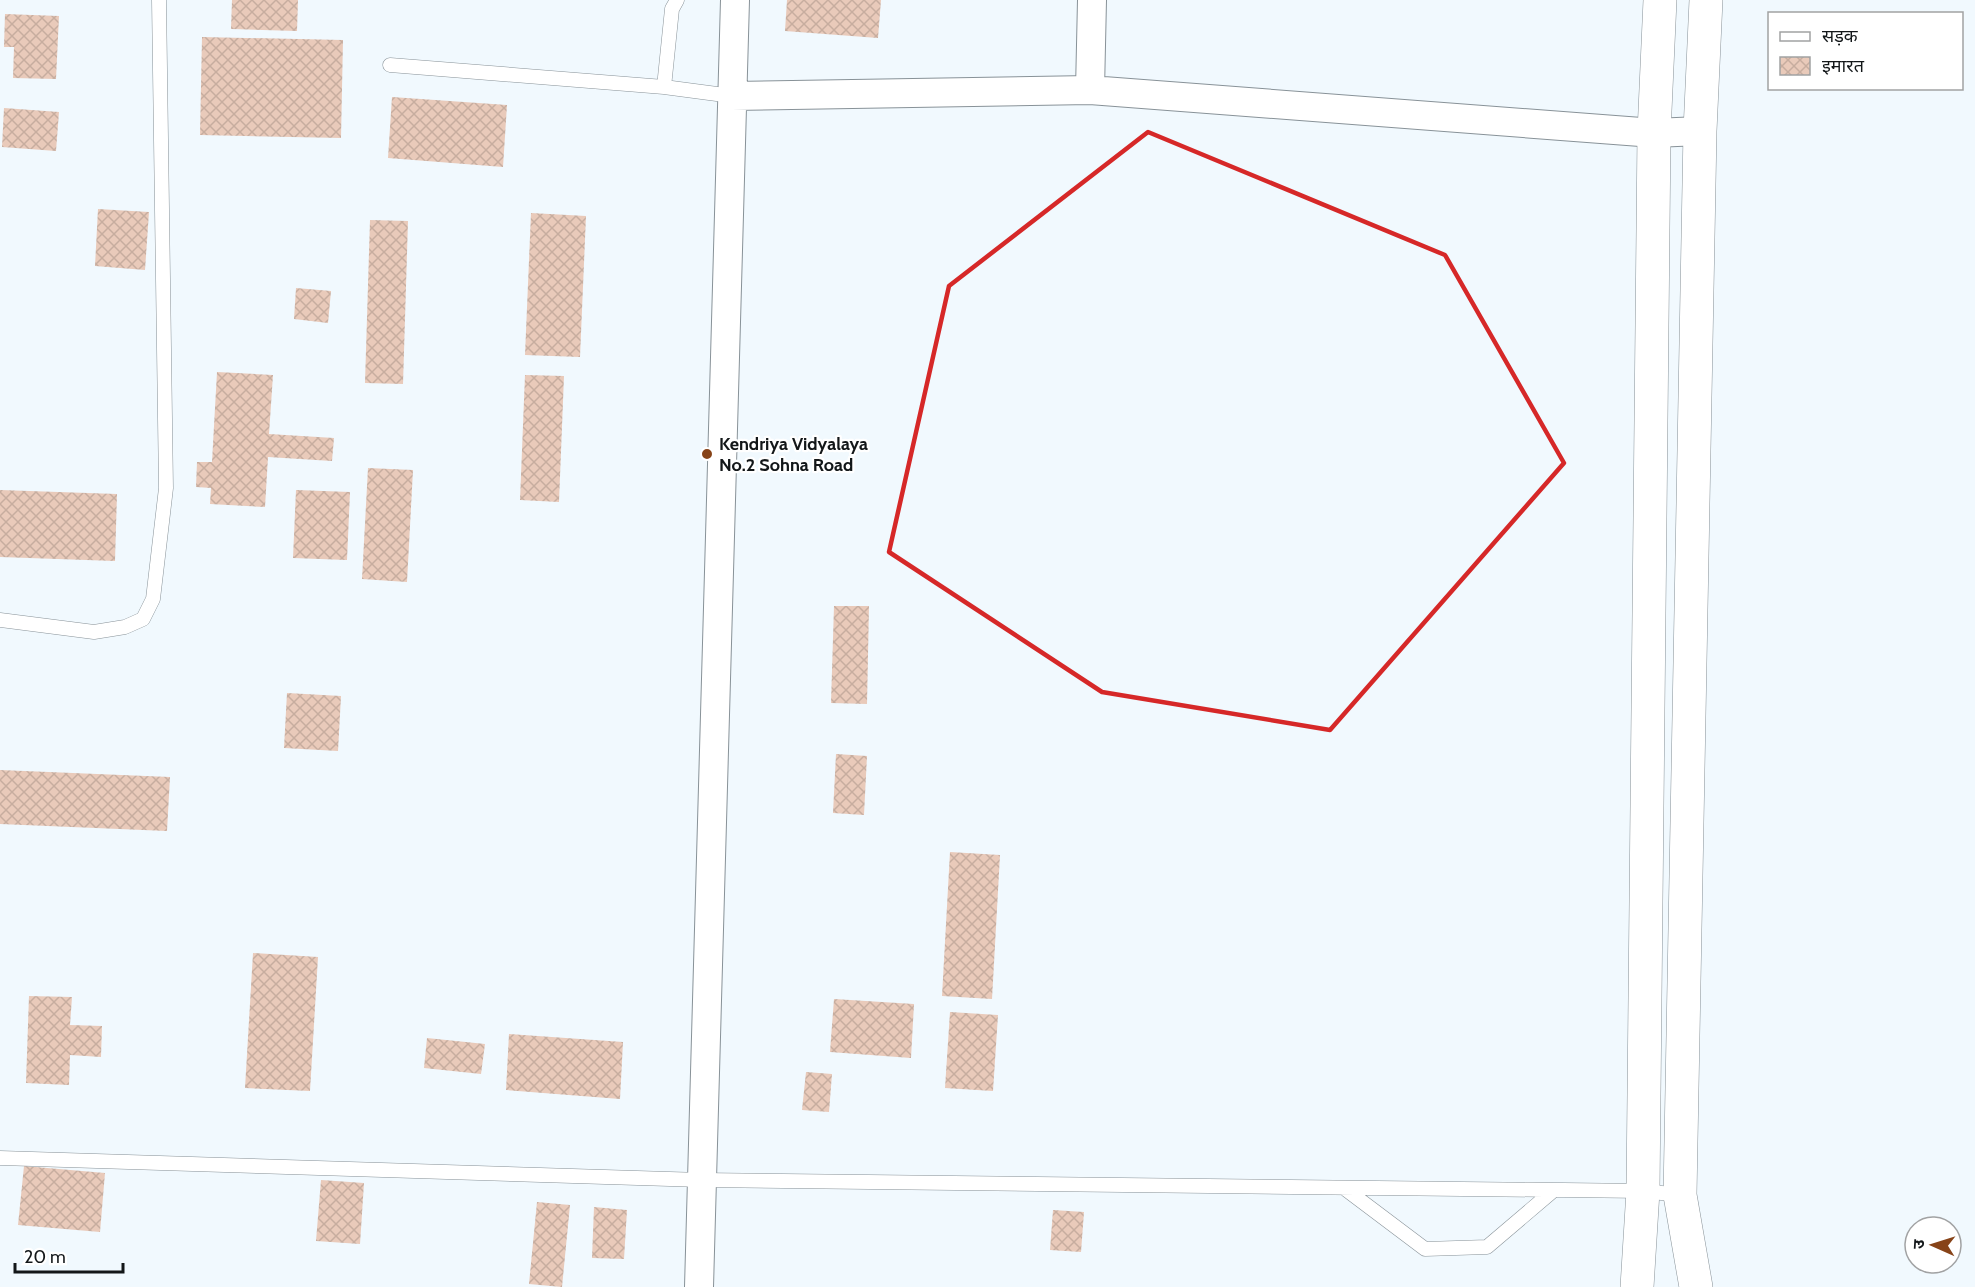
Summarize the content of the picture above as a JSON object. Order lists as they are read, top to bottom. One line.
{"places":["Kendriya Vidyalaya No.2 Sohna Road"],"legend":["सड़क","इमारत"],"scale_bar":"20 m","north":"left"}
